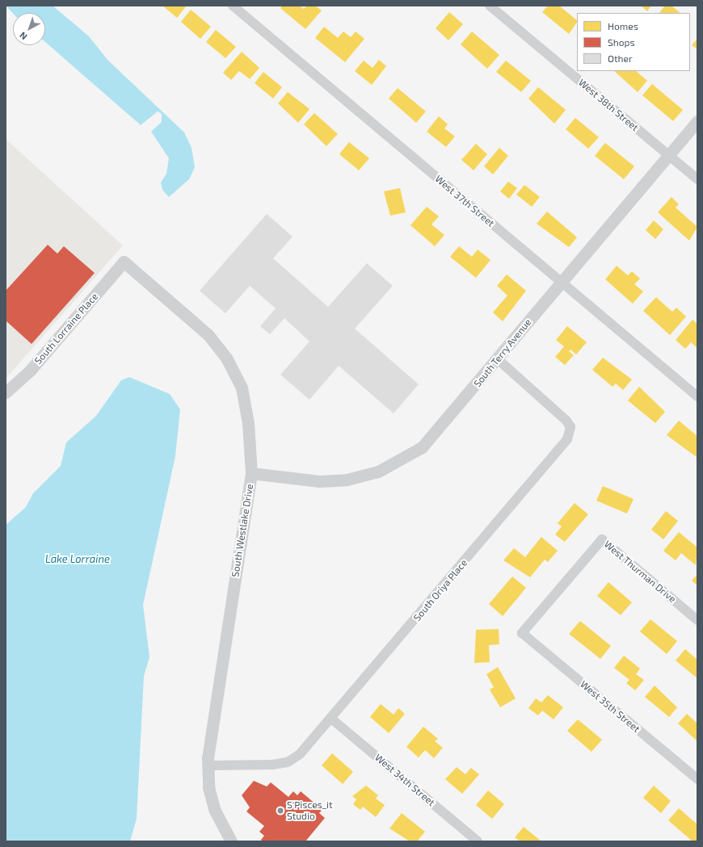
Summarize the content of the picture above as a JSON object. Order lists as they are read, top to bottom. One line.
{"streets":{"street":["West 38th Street","West 37th Street","South Lorraine Place","South Terry Avenue","South Westlake Drive","West Thurman Drive","South Oriya Place","West 35th Street","West 34th Street"]},"crossings":[["West 38th Street","South Terry Avenue"],["West 37th Street","South Terry Avenue"],["South Lorraine Place","South Westlake Drive"],["South Terry Avenue","South Westlake Drive"],["South Terry Avenue","South Oriya Place"],["South Westlake Drive","South Oriya Place"],["West Thurman Drive","West 35th Street"],["South Oriya Place","West 34th Street"]],"water":["Lake Lorraine"],"places":["S'Pisces_it Studio"],"legend":["Homes","Shops","Other"],"north":"bottom left"}
